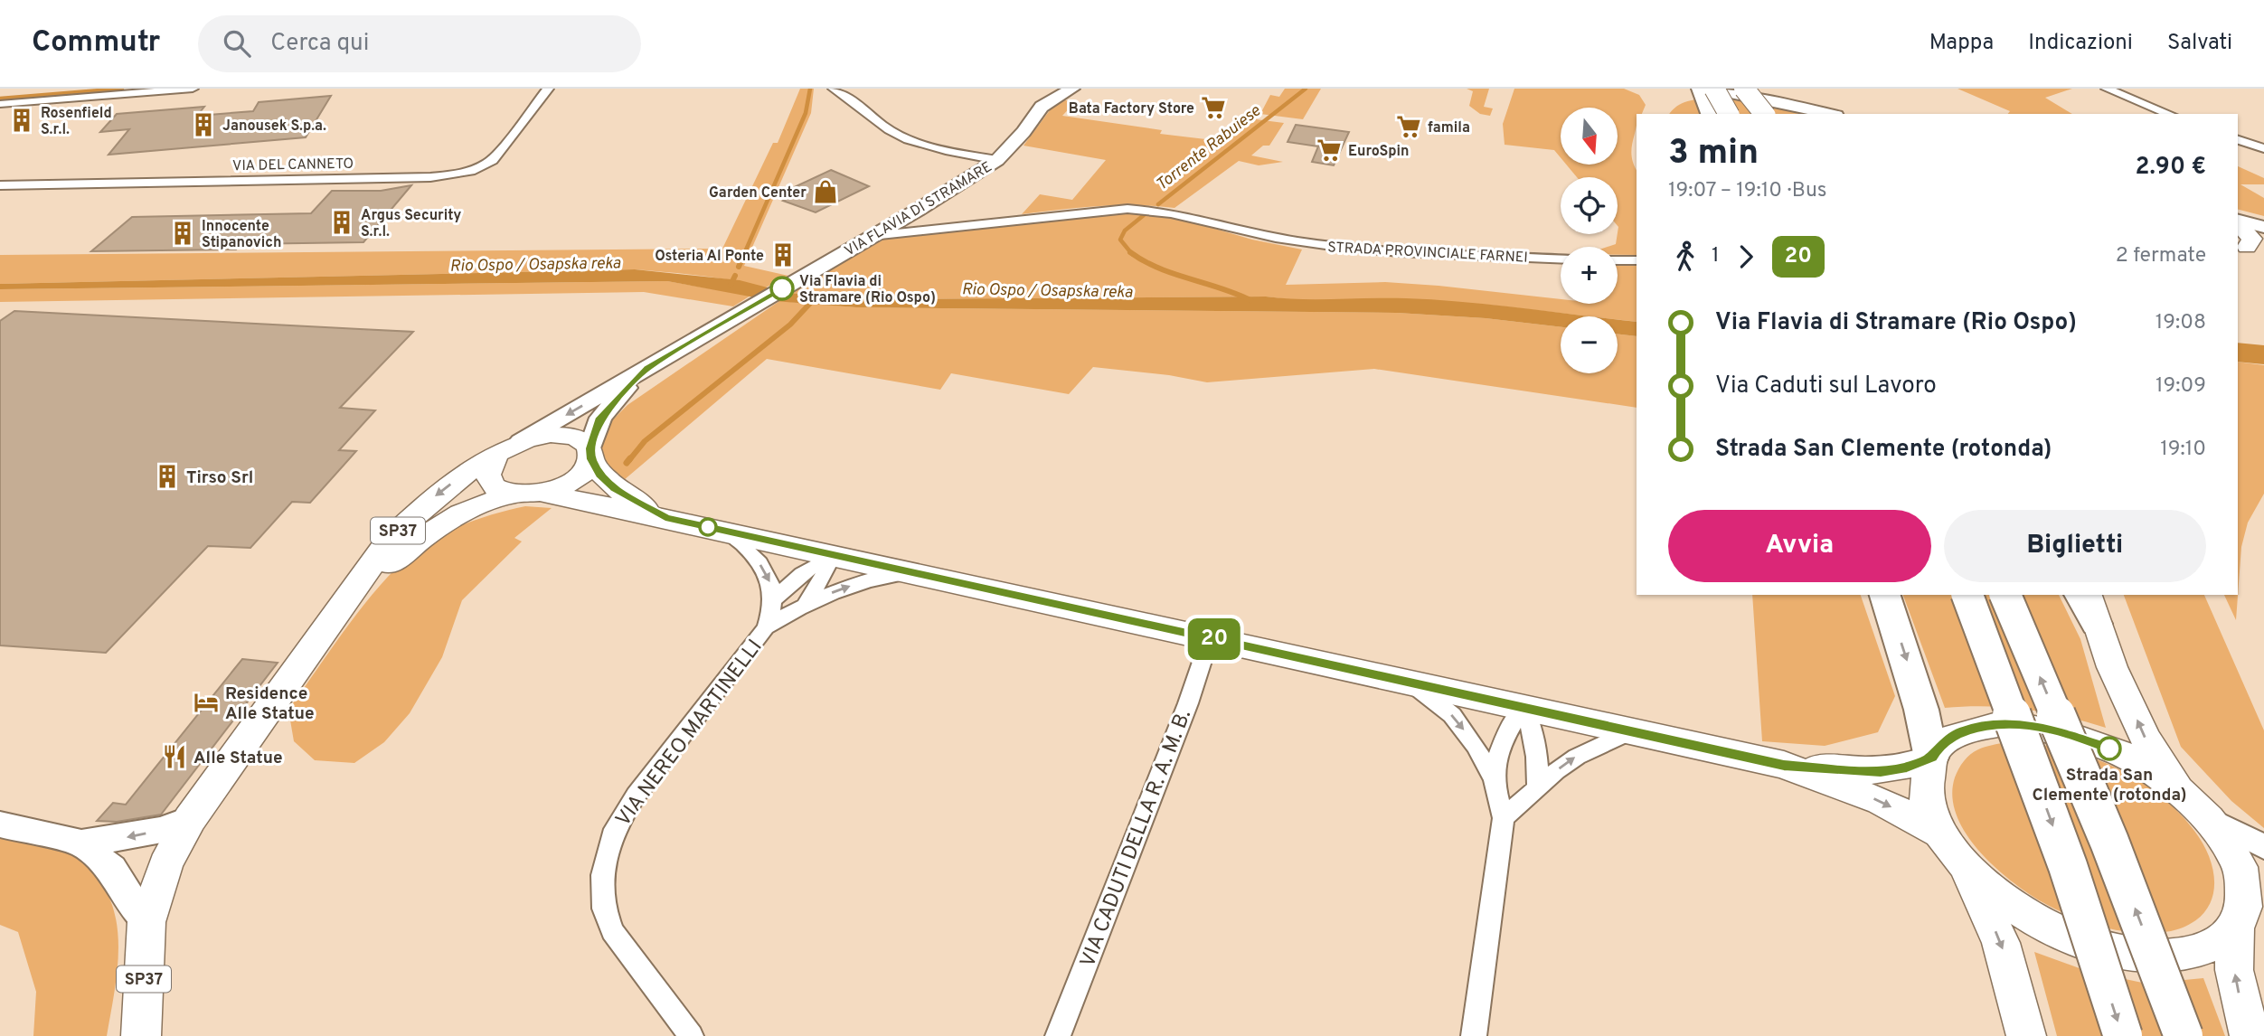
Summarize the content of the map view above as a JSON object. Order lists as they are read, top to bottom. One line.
{"streets":{"main road":["VIA FLAVIA DI STRAMARE","SP37"],"street":["VIA DEL CANNETO","STRADA PROVINCIALE FARNEI","VIA NEREO MARTINELLI","VIA CADUTI DELLA R. A. M. B."]},"crossings":[["VIA FLAVIA DI STRAMARE","STRADA PROVINCIALE FARNEI"]],"water":["Torrente Rabuiese","Rio Ospo / Osapska reka"],"places":{"supermarket":["Bata Factory Store","famila","EuroSpin"],"building":["Rosenfield S.r.l.","Janousek S.p.a.","Argus Security S.r.l.","Innocente Stipanovich","Osteria Al Ponte","Tirso Srl"],"shop":["Garden Center"],"other":["Via Flavia di Stramare (Rio Ospo)","Strada San Clemente (rotonda)"],"hotel":["Residence Alle Statue"],"restaurant":["Alle Statue"]},"lines":["bus line 20"],"north":"bottom","page":{"header":"Commutr","search":"Cerca qui","nav":["Mappa","Indicazioni","Salvati"],"on_map":"20","map_buttons":["+","−"],"heading":["3 min","19:07 – 19:10 · Bus","2.90 €"],"legs":["1","20","2 fermate"],"list":[{"name":"Via Flavia di Stramare (Rio Ospo)","value":"19:08"},{"name":"Via Caduti sul Lavoro","value":"19:09"},{"name":"Strada San Clemente (rotonda)","value":"19:10"}],"buttons":["Avvia","Biglietti"]}}
